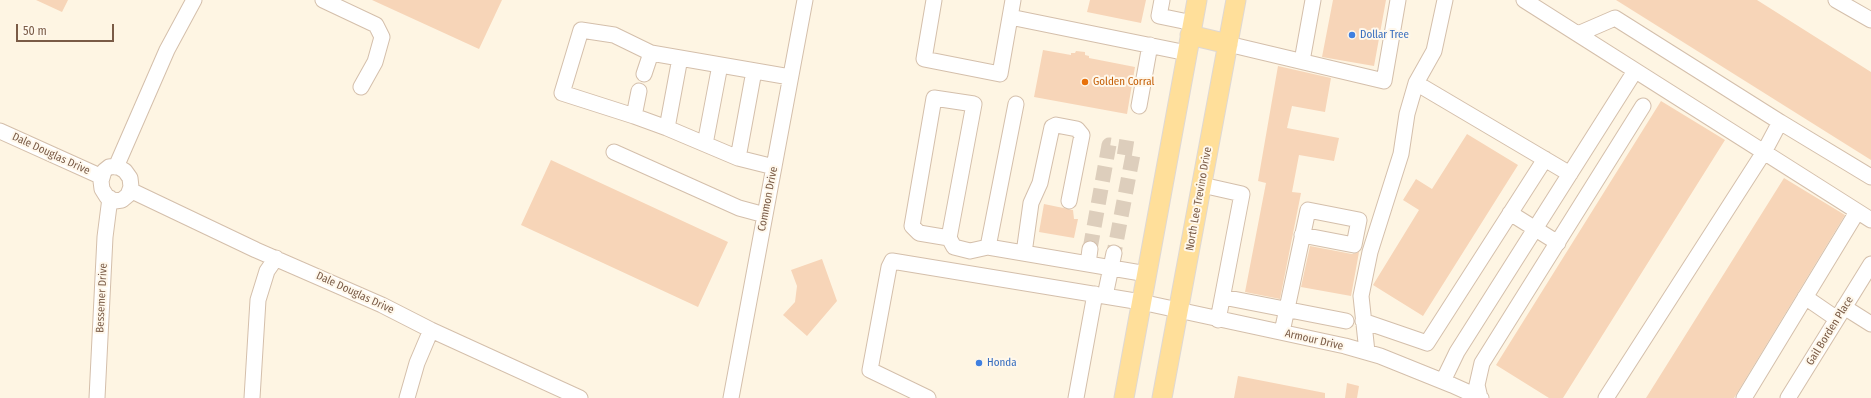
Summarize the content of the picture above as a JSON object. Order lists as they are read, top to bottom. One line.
{"streets":{"main road":["North Lee Trevino Drive"],"street":["Dale Douglas Drive","Common Drive","Bessemer Drive","Gail Borden Place","Armour Drive"]},"crossings":[["Dale Douglas Drive","Bessemer Drive"],["North Lee Trevino Drive","Armour Drive"]],"places":["Dollar Tree","Golden Corral","Honda"],"scale_bar":"50 m"}
